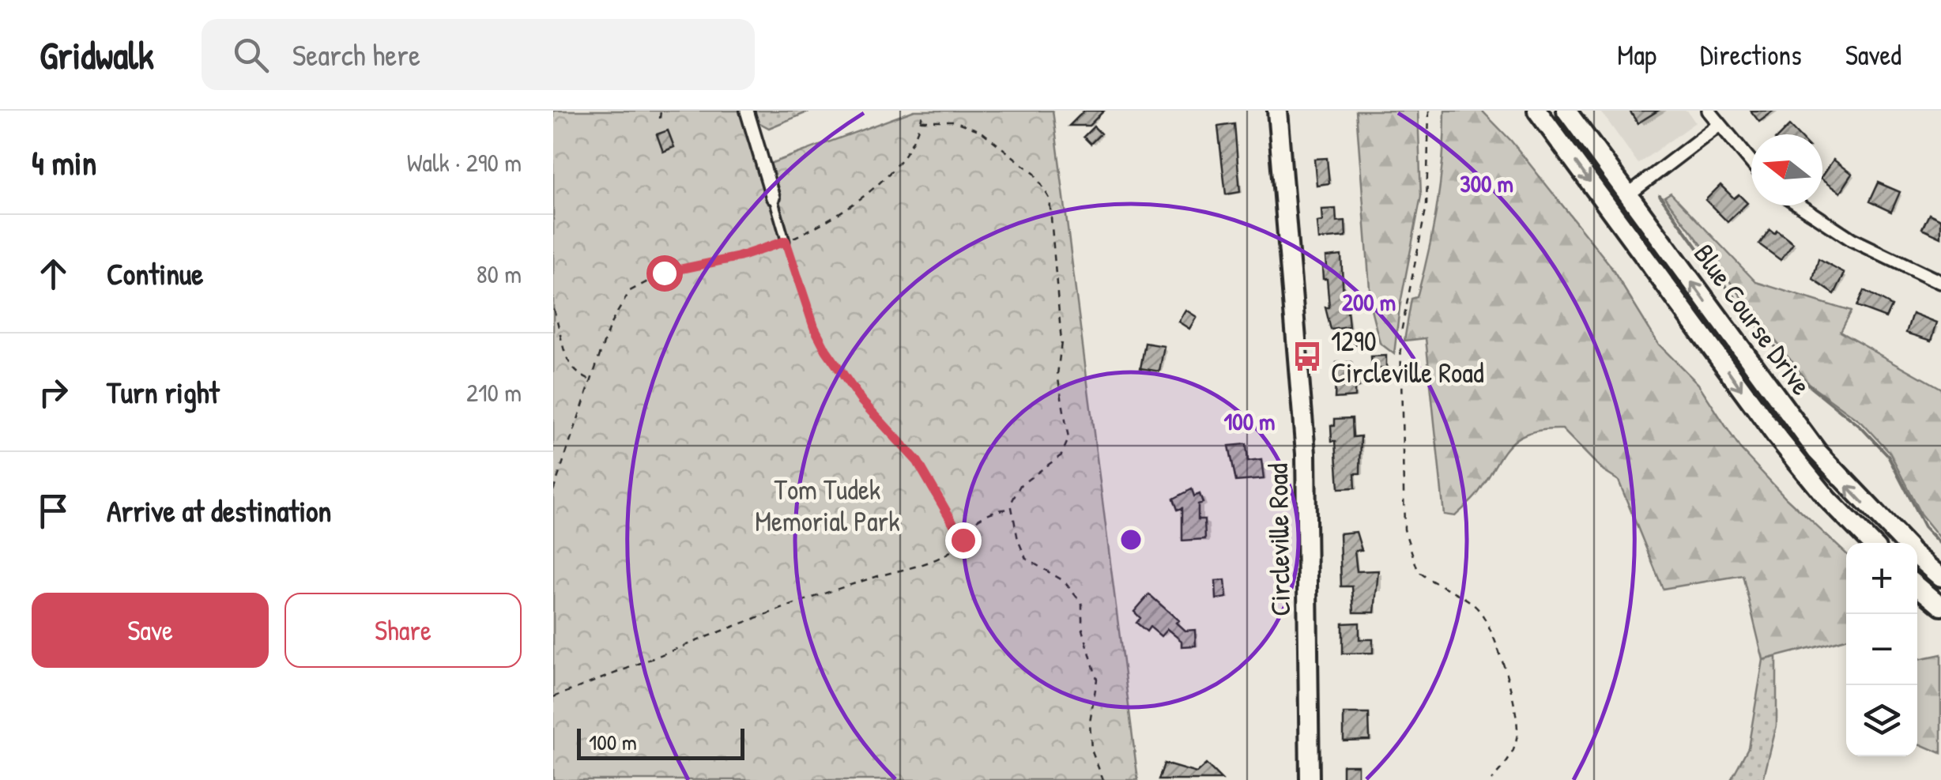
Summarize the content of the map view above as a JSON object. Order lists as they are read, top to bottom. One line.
{"streets":{"main road":["Blue Course Drive","Circleville Road"]},"parks":["Tom Tudek Memorial Park"],"places":{"bus stop":["1290 Circleville Road"]},"scale_bar":"100 m","north":"left","page":{"header":"Gridwalk","search":"Search here","nav":["Map","Directions","Saved"],"heading":["4 min","Walk · 290 m"],"list":[["Continue","80 m"],["Turn right","210 m"],"Arrive at destination"],"map_buttons":["+","−"],"buttons":["Save","Share"],"scale":"100 m"},"rings":["300 m","200 m","100 m"]}
